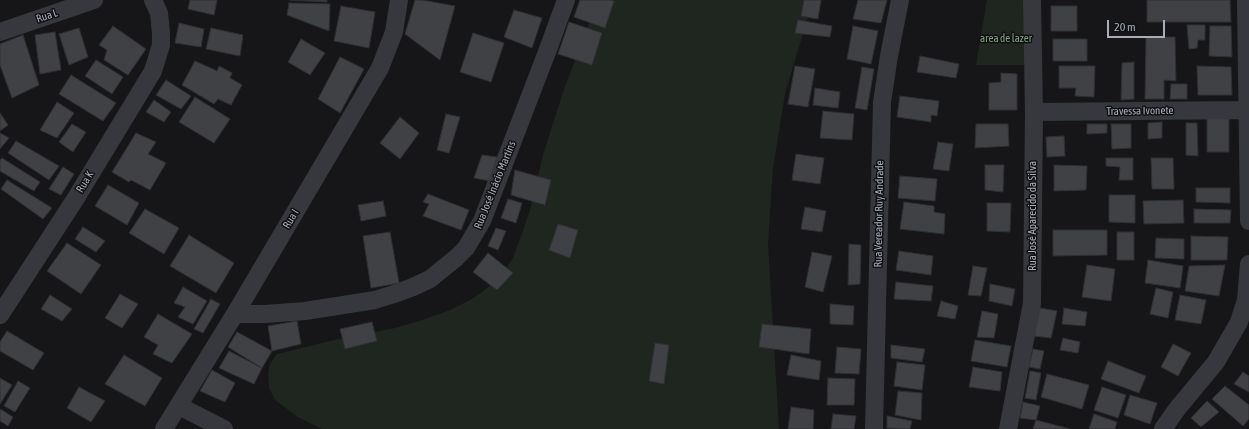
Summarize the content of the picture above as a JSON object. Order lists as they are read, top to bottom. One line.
{"streets":{"street":["Rua L","Travessa Ivonete","Rua K","Rua José Inácio Martins","Rua Vereador Ruy Andrade","Rua José Aparecido da Silva","Rua I"]},"crossings":[["Travessa Ivonete","Rua José Aparecido da Silva"],["Rua José Inácio Martins","Rua I"]],"parks":["area de lazer"],"scale_bar":"20 m"}
